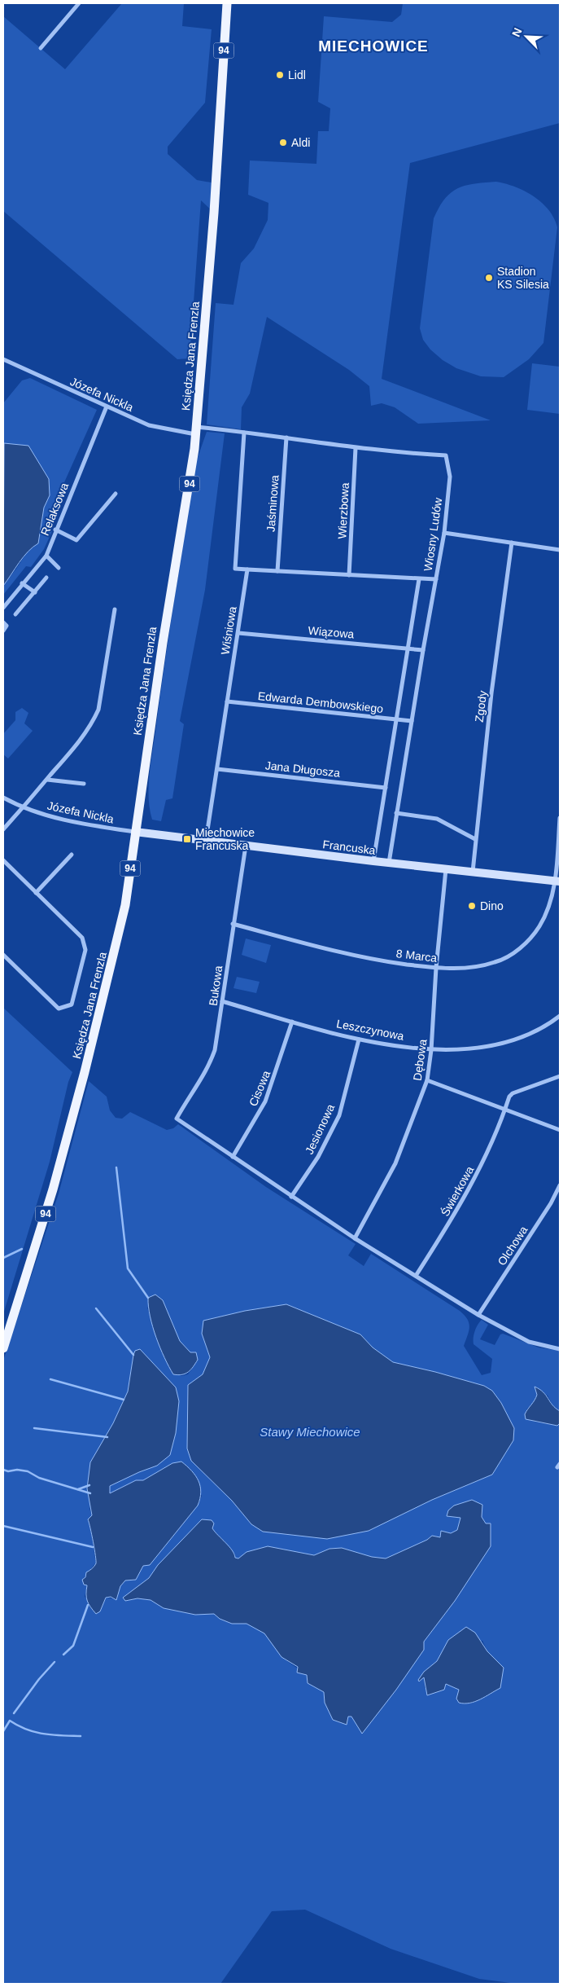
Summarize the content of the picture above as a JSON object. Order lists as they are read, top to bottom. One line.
{"streets":{"main road":["94","Księdza Jana Frenzla"],"street":["Józefa Nickla","Jaśminowa","Relaksowa","Wierzbowa","Wiosny Ludów","Wiśniowa","Wiązowa","Edwarda Dembowskiego","Zgody","Jana Długosza","Francuska","8 Marca","Bukowa","Leszczynowa","Dębowa","Cisowa","Jesionowa","Świerkowa","Olchowa"]},"crossings":[["Księdza Jana Frenzla","Józefa Nickla"],["Księdza Jana Frenzla","Wiosny Ludów"],["Księdza Jana Frenzla","Francuska"],["Józefa Nickla","Relaksowa"],["Józefa Nickla","Wiosny Ludów"],["Józefa Nickla","Francuska"],["Jaśminowa","Wiosny Ludów"],["Wierzbowa","Wiosny Ludów"],["Wiosny Ludów","Wiązowa"],["Wiosny Ludów","Edwarda Dembowskiego"],["Wiosny Ludów","Jana Długosza"],["Wiosny Ludów","Francuska"],["Wiśniowa","Wiązowa"],["Wiśniowa","Edwarda Dembowskiego"],["Wiśniowa","Jana Długosza"],["Wiśniowa","Francuska"],["Zgody","Francuska"],["Francuska","8 Marca"],["Francuska","Bukowa"],["Francuska","Dębowa"],["8 Marca","Bukowa"],["8 Marca","Dębowa"],["Bukowa","Leszczynowa"],["Bukowa","Cisowa"],["Leszczynowa","Dębowa"],["Leszczynowa","Cisowa"],["Leszczynowa","Jesionowa"]],"districts":["MIECHOWICE"],"water":["Stawy Miechowice"],"places":{"other":["Lidl","Aldi","Stadion KS Silesia","Dino"],"transit":["Miechowice Francuska"]},"north":"top left"}
